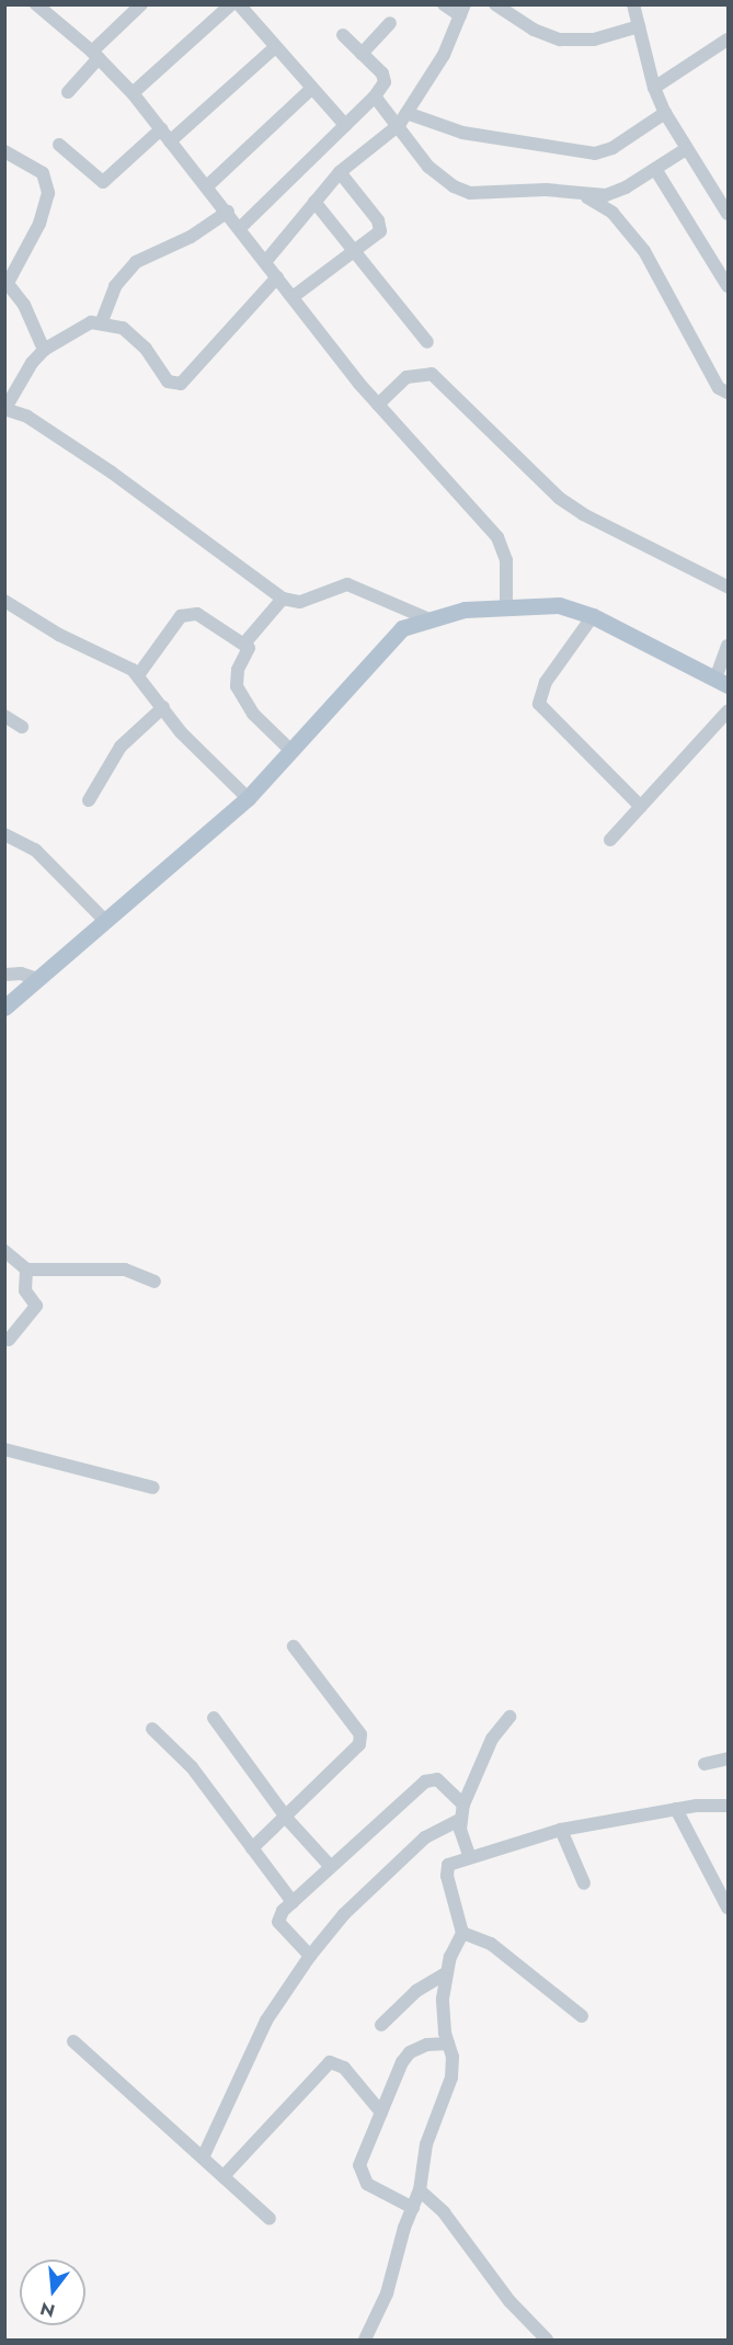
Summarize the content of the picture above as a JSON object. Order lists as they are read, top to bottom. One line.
{"north":"bottom"}
